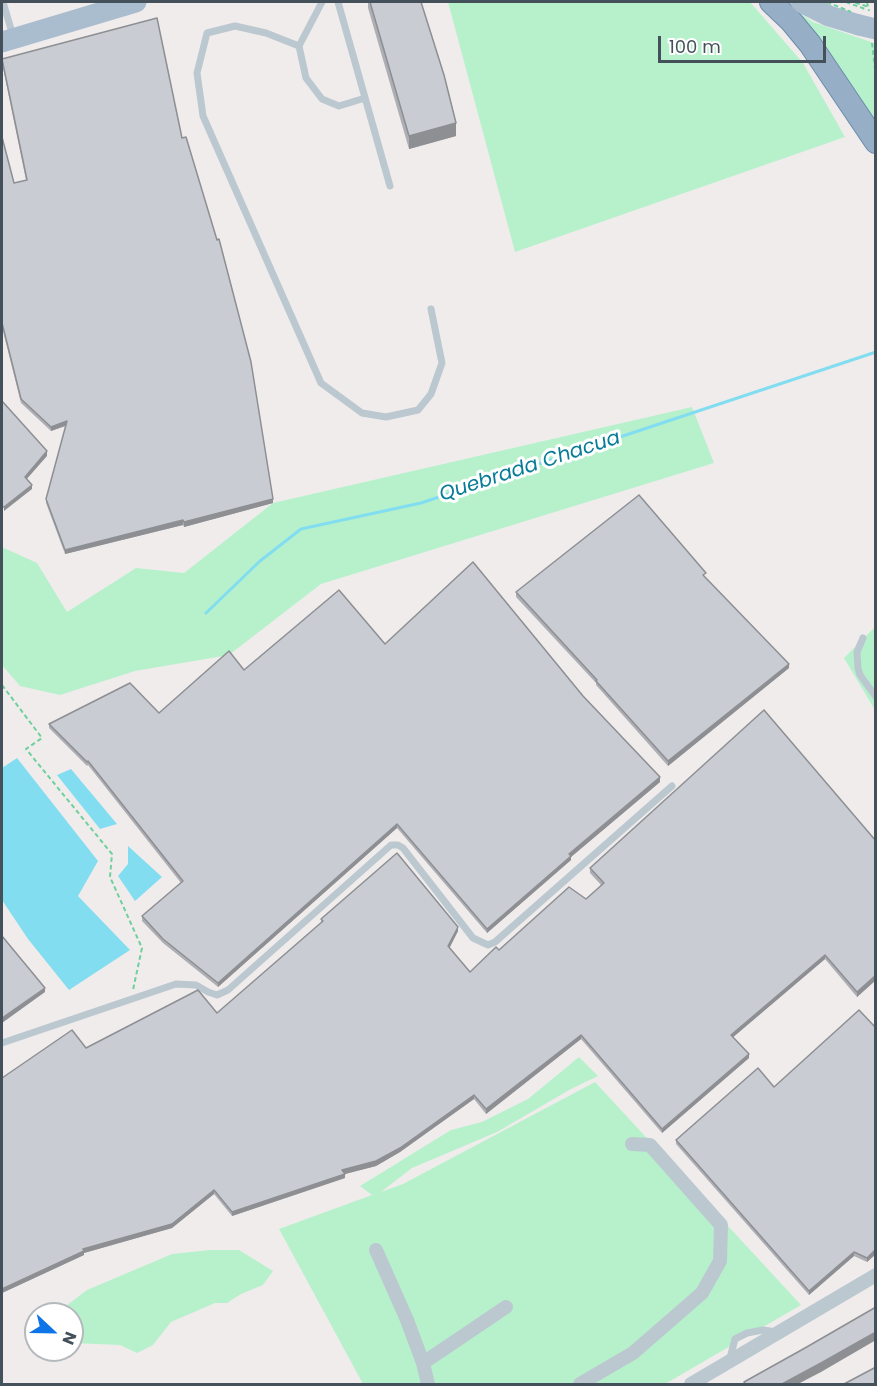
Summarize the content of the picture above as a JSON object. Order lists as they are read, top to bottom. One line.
{"water":["Quebrada Chacua"],"scale_bar":"100 m","north":"right"}
